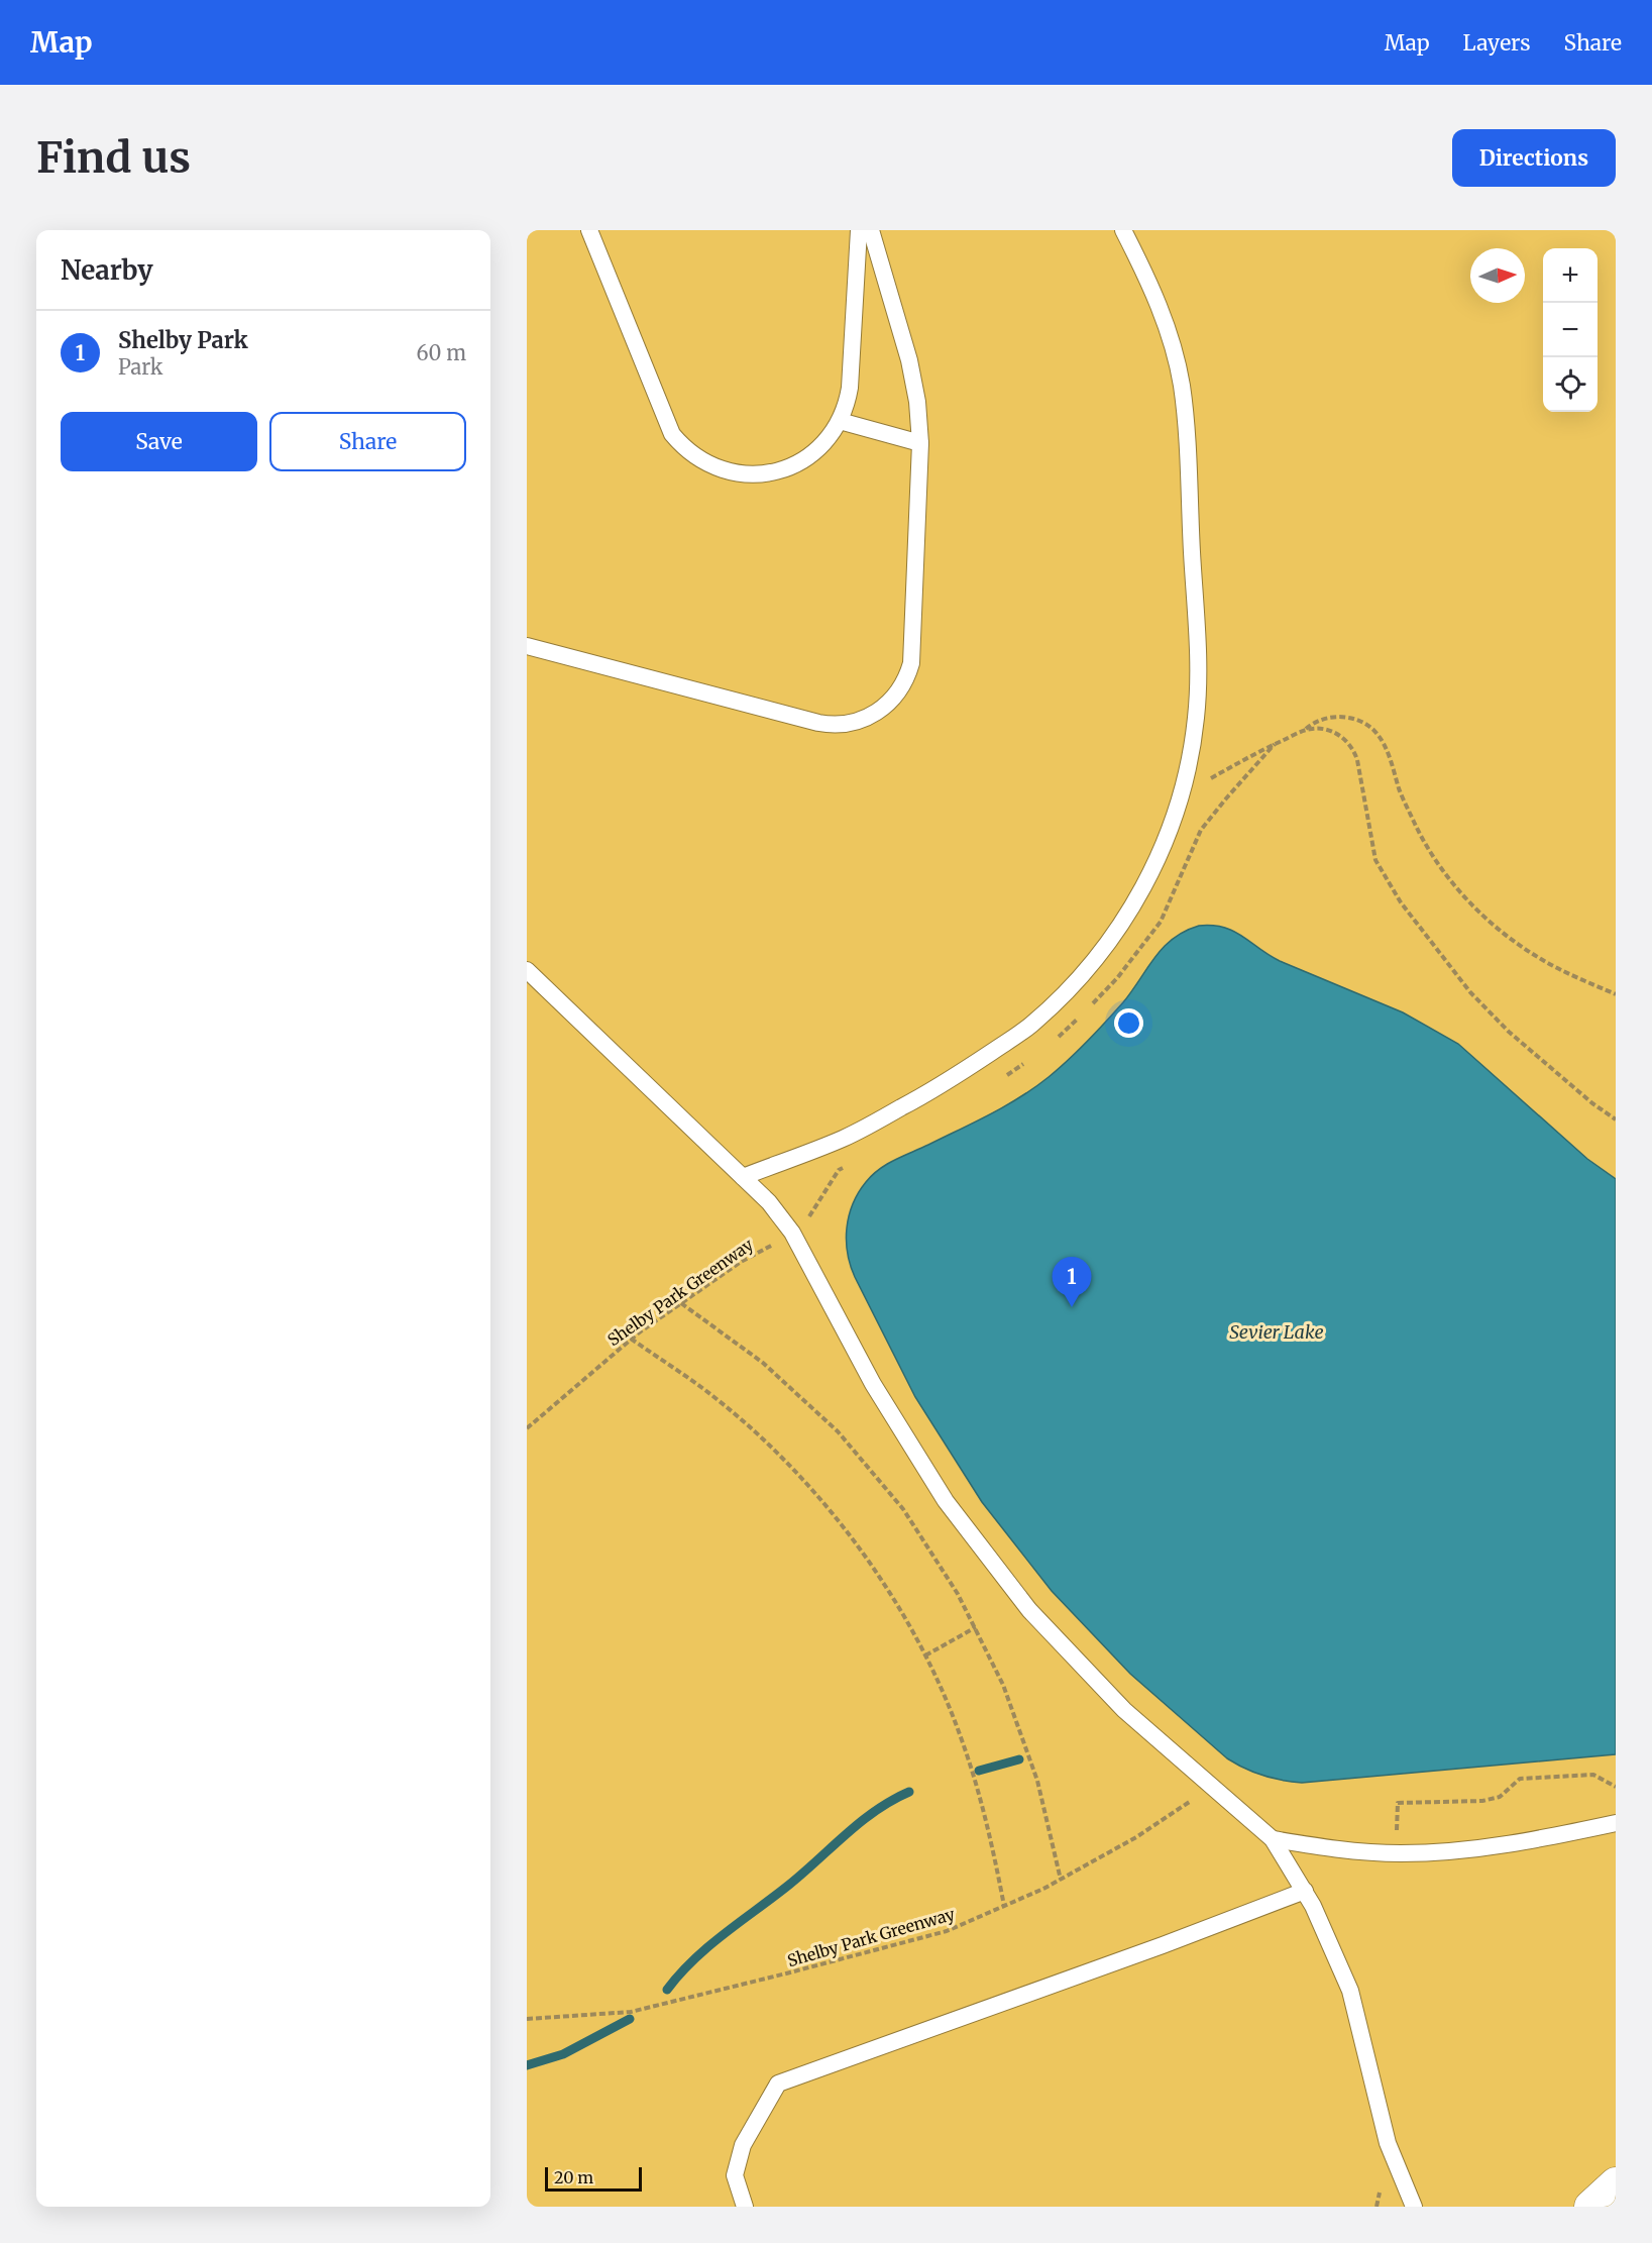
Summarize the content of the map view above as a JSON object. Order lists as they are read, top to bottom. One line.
{"streets":{"path":["Shelby Park Greenway"]},"water":["Sevier Lake"],"scale_bar":"20 m","north":"right","page":{"header":"Map","nav":["Map","Layers","Share"],"buttons":["Directions",["Save","Share"]],"title":"Find us","heading":"Nearby","map_buttons":["+","−"],"list":[{"mark":"1","name":"Shelby Park","note":"Park","value":"60 m"}],"pins":"1","scale":"20 m"}}
